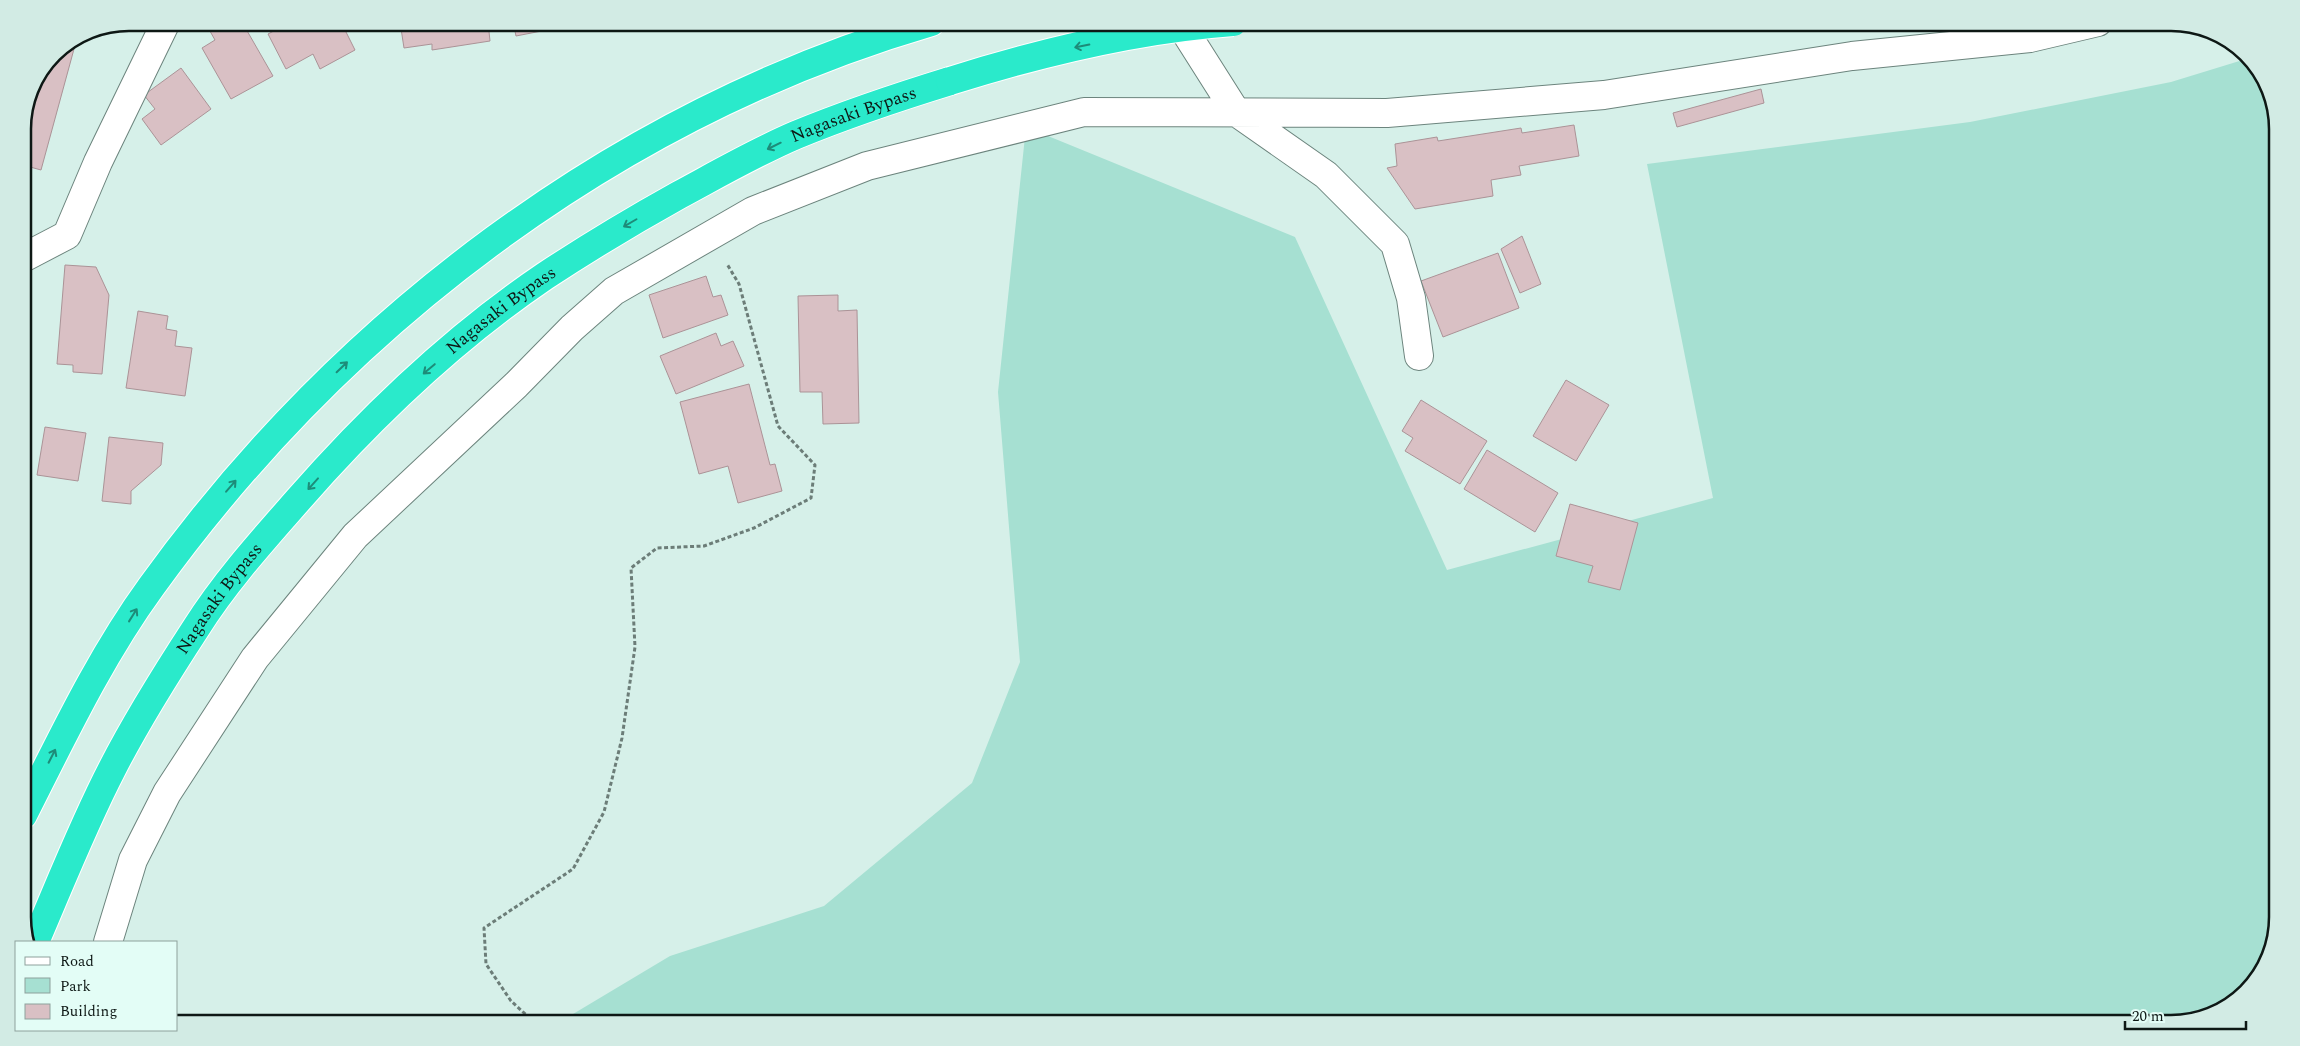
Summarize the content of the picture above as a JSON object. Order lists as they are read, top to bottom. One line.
{"streets":{"highway":["Nagasaki Bypass"]},"legend":["Road","Park","Building"],"scale_bar":"20 m"}
